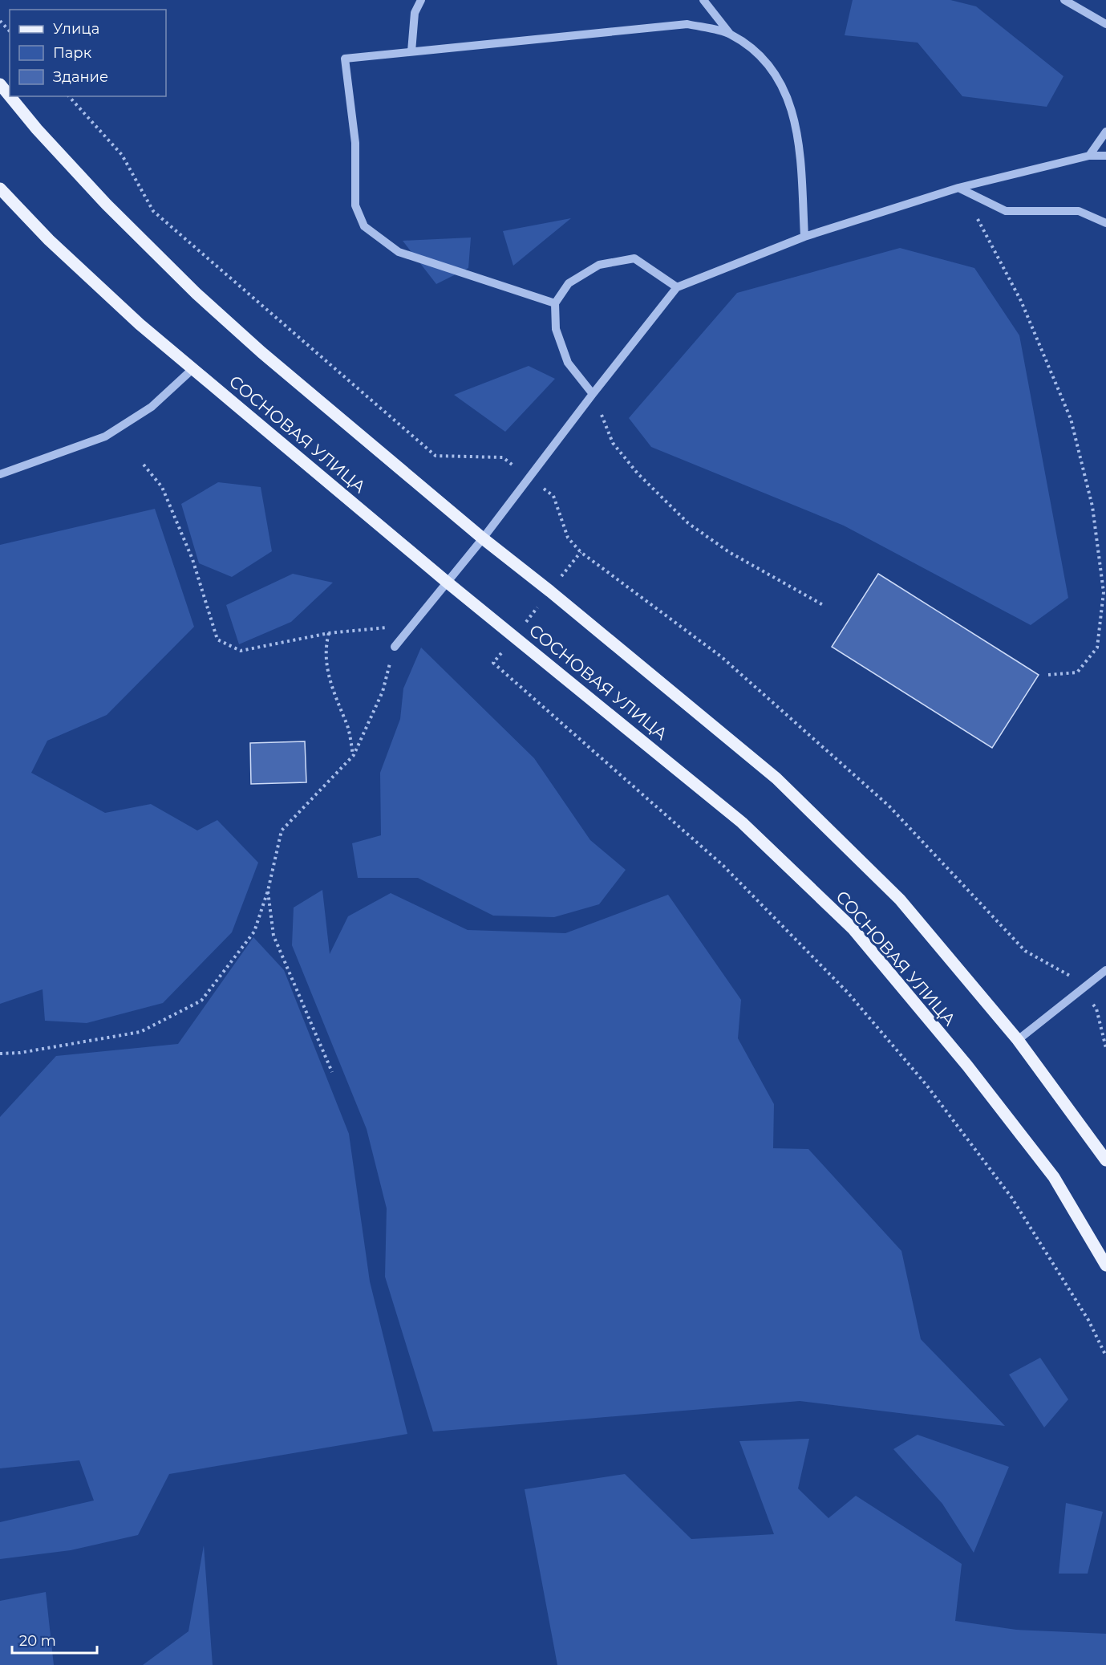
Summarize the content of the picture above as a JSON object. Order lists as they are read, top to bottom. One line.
{"streets":{"main road":["СОСНОВАЯ УЛИЦА"]},"legend":["Улица","Парк","Здание"],"scale_bar":"20 m"}
